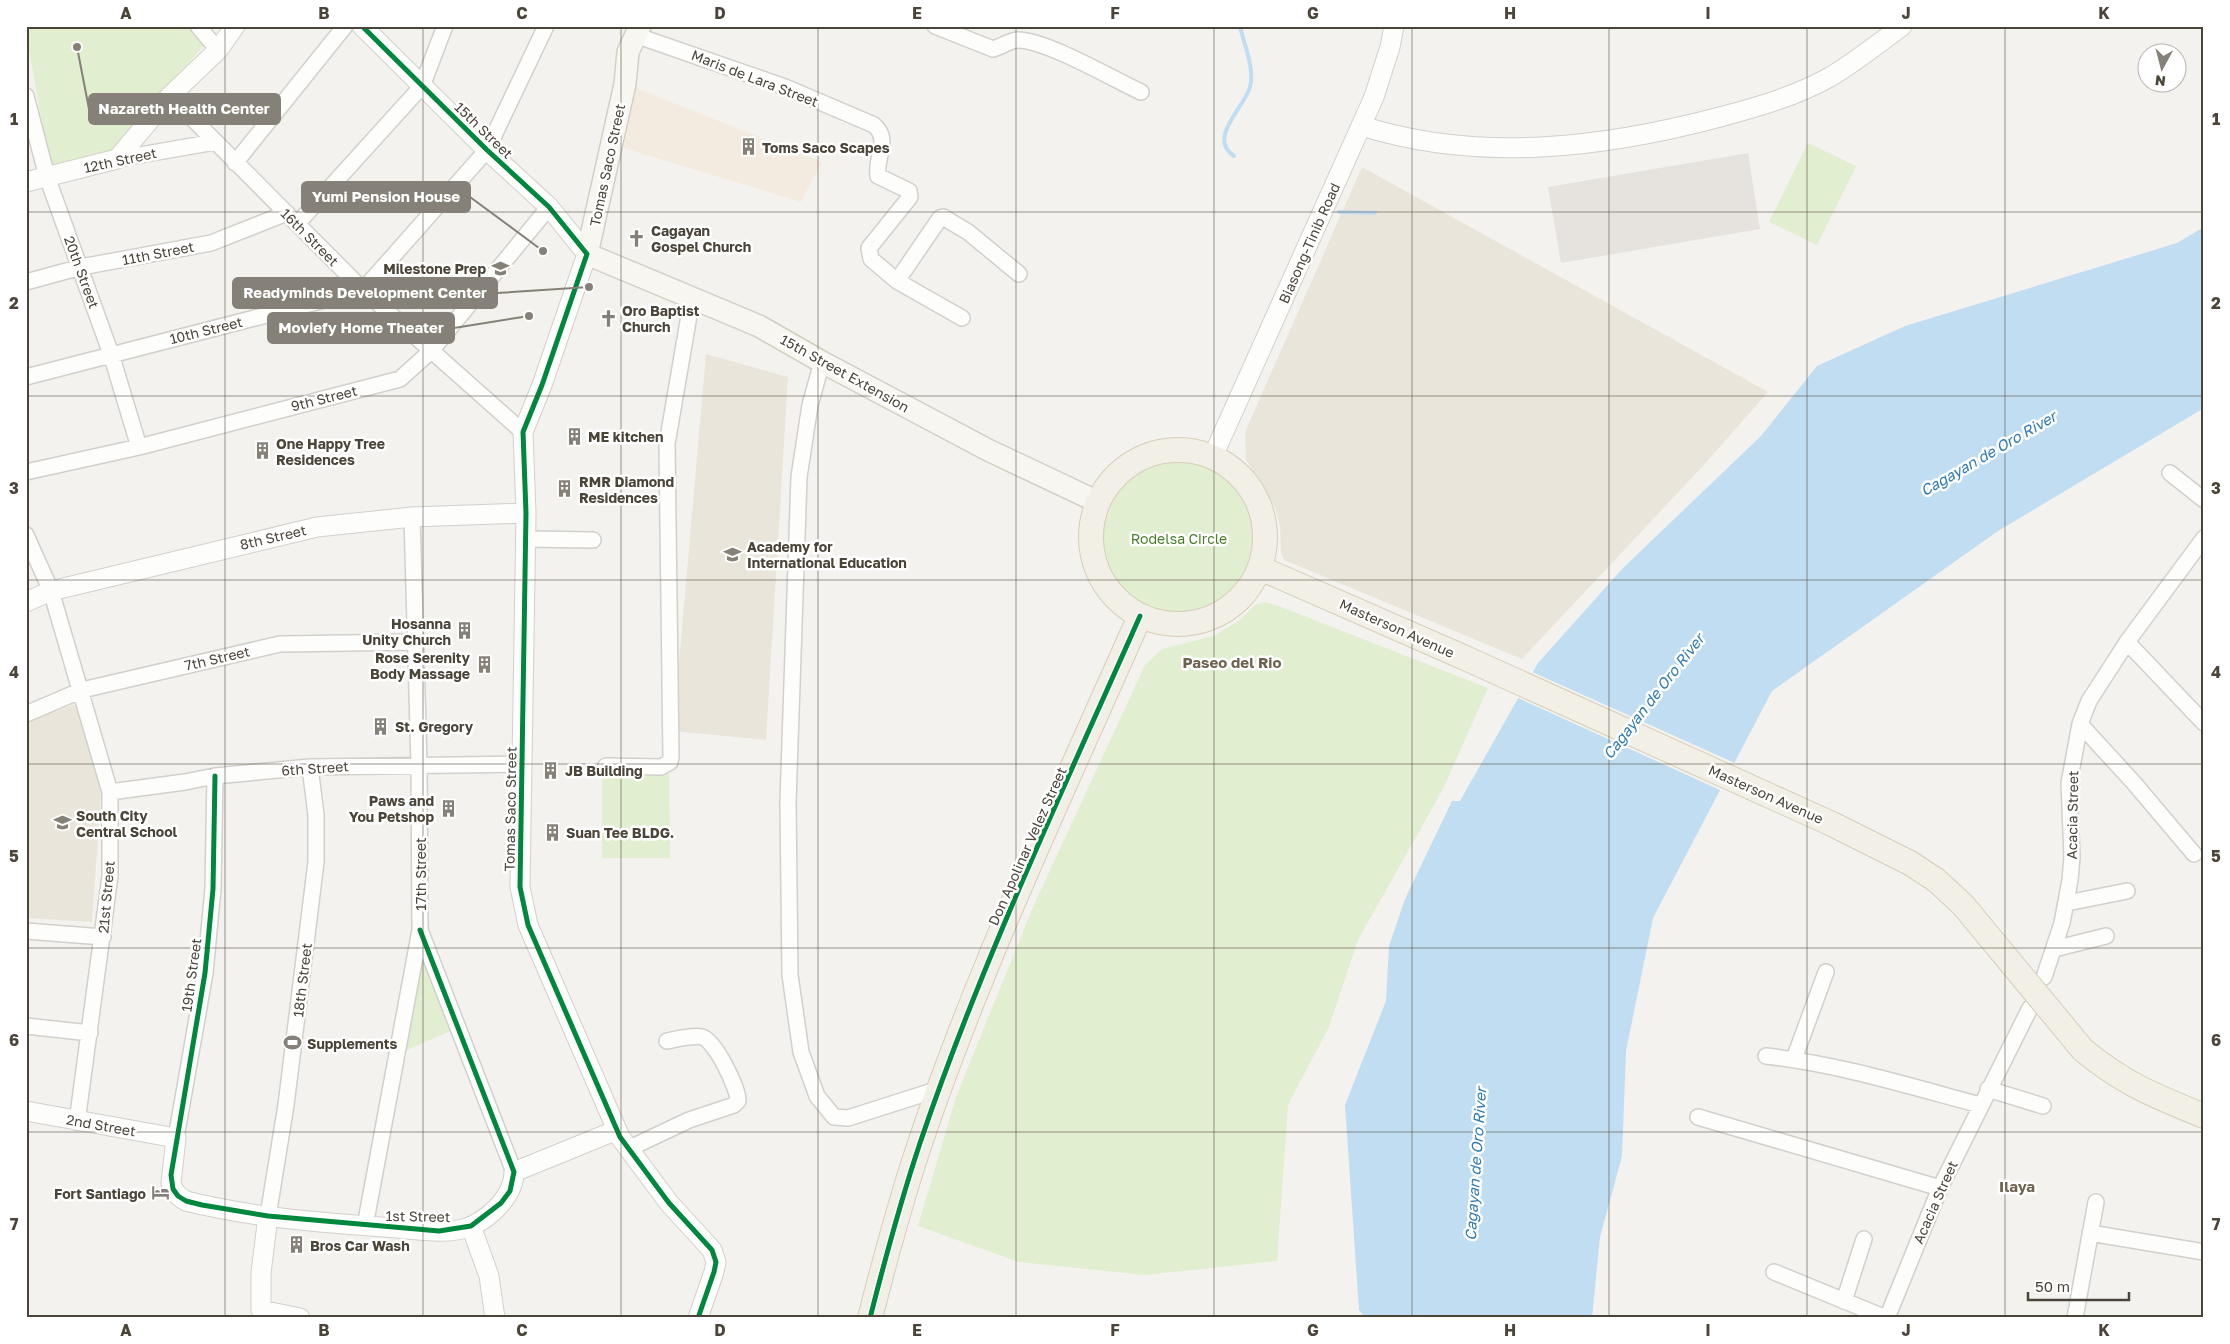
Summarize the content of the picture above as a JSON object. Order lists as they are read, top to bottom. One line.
{"streets":{"main road":["Tomas Saco Street","15th Street Extension","Masterson Avenue","Don Apolinar Velez Street"],"street":["Maris de Lara Street","15th Street","12th Street","16th Street","Biasong-Tinib Road","11th Street","20th Street","10th Street","9th Street","8th Street","7th Street","6th Street","Acacia Street","17th Street","21st Street","19th Street","18th Street","2nd Street","1st Street"]},"crossings":[["Maris de Lara Street","Tomas Saco Street"],["15th Street","Tomas Saco Street"],["15th Street","11th Street"],["15th Street","15th Street Extension"],["15th Street","9th Street"],["12th Street","16th Street"],["12th Street","20th Street"],["Tomas Saco Street","16th Street"],["Tomas Saco Street","15th Street Extension"],["Tomas Saco Street","8th Street"],["Tomas Saco Street","6th Street"],["16th Street","11th Street"],["16th Street","10th Street"],["16th Street","9th Street"],["Biasong-Tinib Road","15th Street Extension"],["Biasong-Tinib Road","Masterson Avenue"],["Biasong-Tinib Road","Don Apolinar Velez Street"],["11th Street","20th Street"],["20th Street","10th Street"],["20th Street","9th Street"],["15th Street Extension","Masterson Avenue"],["15th Street Extension","Don Apolinar Velez Street"],["8th Street","17th Street"],["8th Street","21st Street"],["Masterson Avenue","Don Apolinar Velez Street"],["7th Street","17th Street"],["7th Street","21st Street"],["6th Street","17th Street"],["6th Street","21st Street"],["6th Street","19th Street"],["6th Street","18th Street"],["17th Street","1st Street"],["21st Street","2nd Street"],["19th Street","2nd Street"],["19th Street","1st Street"],["18th Street","1st Street"]],"districts":["Paseo del Rio","Ilaya"],"water":["Cagayan de Oro River"],"parks":["Rodelsa Circle"],"places":{"other":["Nazareth Health Center","Yumi Pension House","Readyminds Development Center","Moviefy Home Theater"],"building":["Toms Saco Scapes","ME kitchen","One Happy Tree Residences","RMR Diamond Residences","Hosanna Unity Church","Rose Serenity Body Massage","St. Gregory","JB Building","Paws and You Petshop","Suan Tee BLDG.","Bros Car Wash"],"church":["Cagayan Gospel Church","Oro Baptist Church"],"school or university":["Milestone Prep","Academy for International Education","South City Central School"],"sports":["Supplements"],"hotel":["Fort Santiago"]},"scale_bar":"50 m","north":"bottom","grid":{"columns":["A","B","C","D","E","F","G","H","I","J","K"],"rows":["1","2","3","4","5","6","7"]}}
